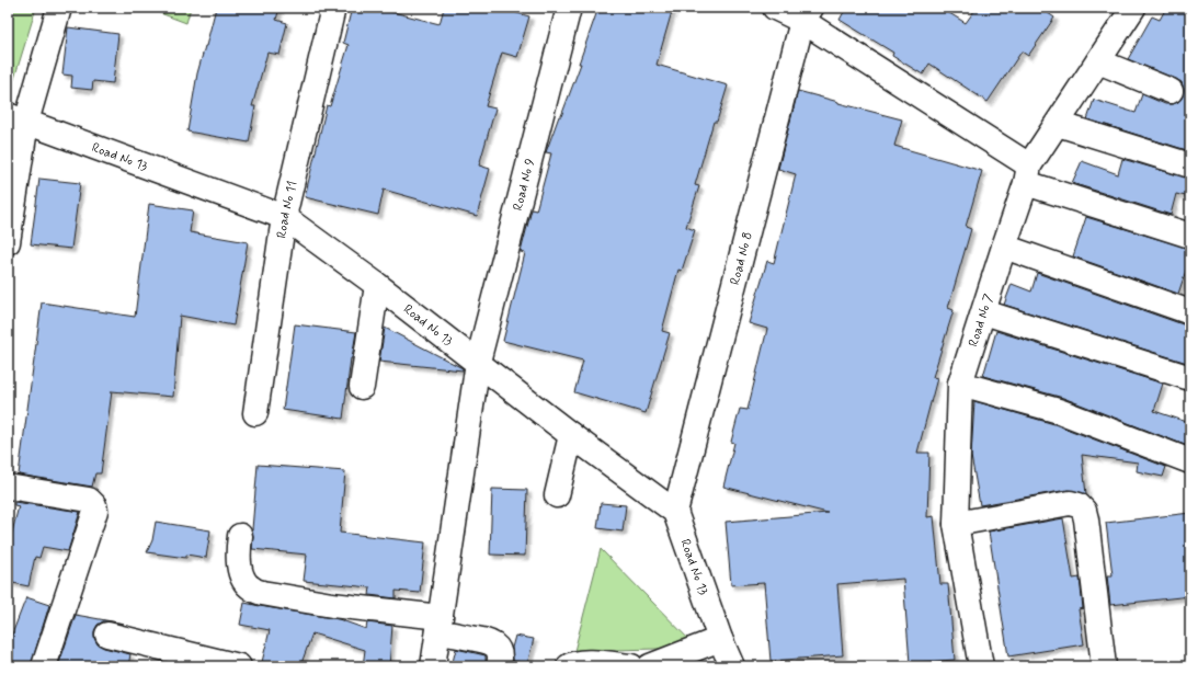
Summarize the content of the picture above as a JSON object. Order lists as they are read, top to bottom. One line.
{"streets":{"street":["Road No 13","Road No 9","Road No 11","Road No 8","Road No 7"]},"crossings":[["Road No 13","Road No 9"],["Road No 13","Road No 11"],["Road No 13","Road No 8"]]}
